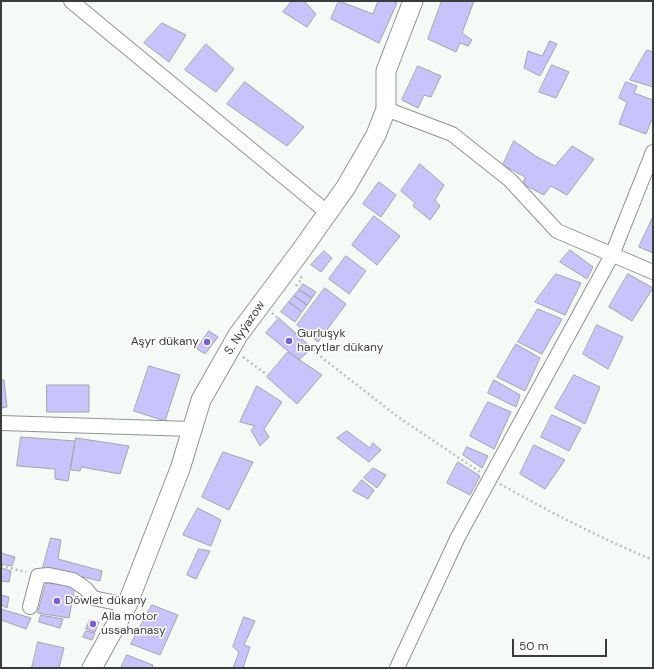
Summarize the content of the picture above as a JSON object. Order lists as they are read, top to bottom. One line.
{"streets":{"street":["S. Nyýazow"]},"places":["Gurluşyk harytlar dükany","Aşyr dükany","Döwlet dükany","Alla motor ussahanasy"],"scale_bar":"50 m"}
